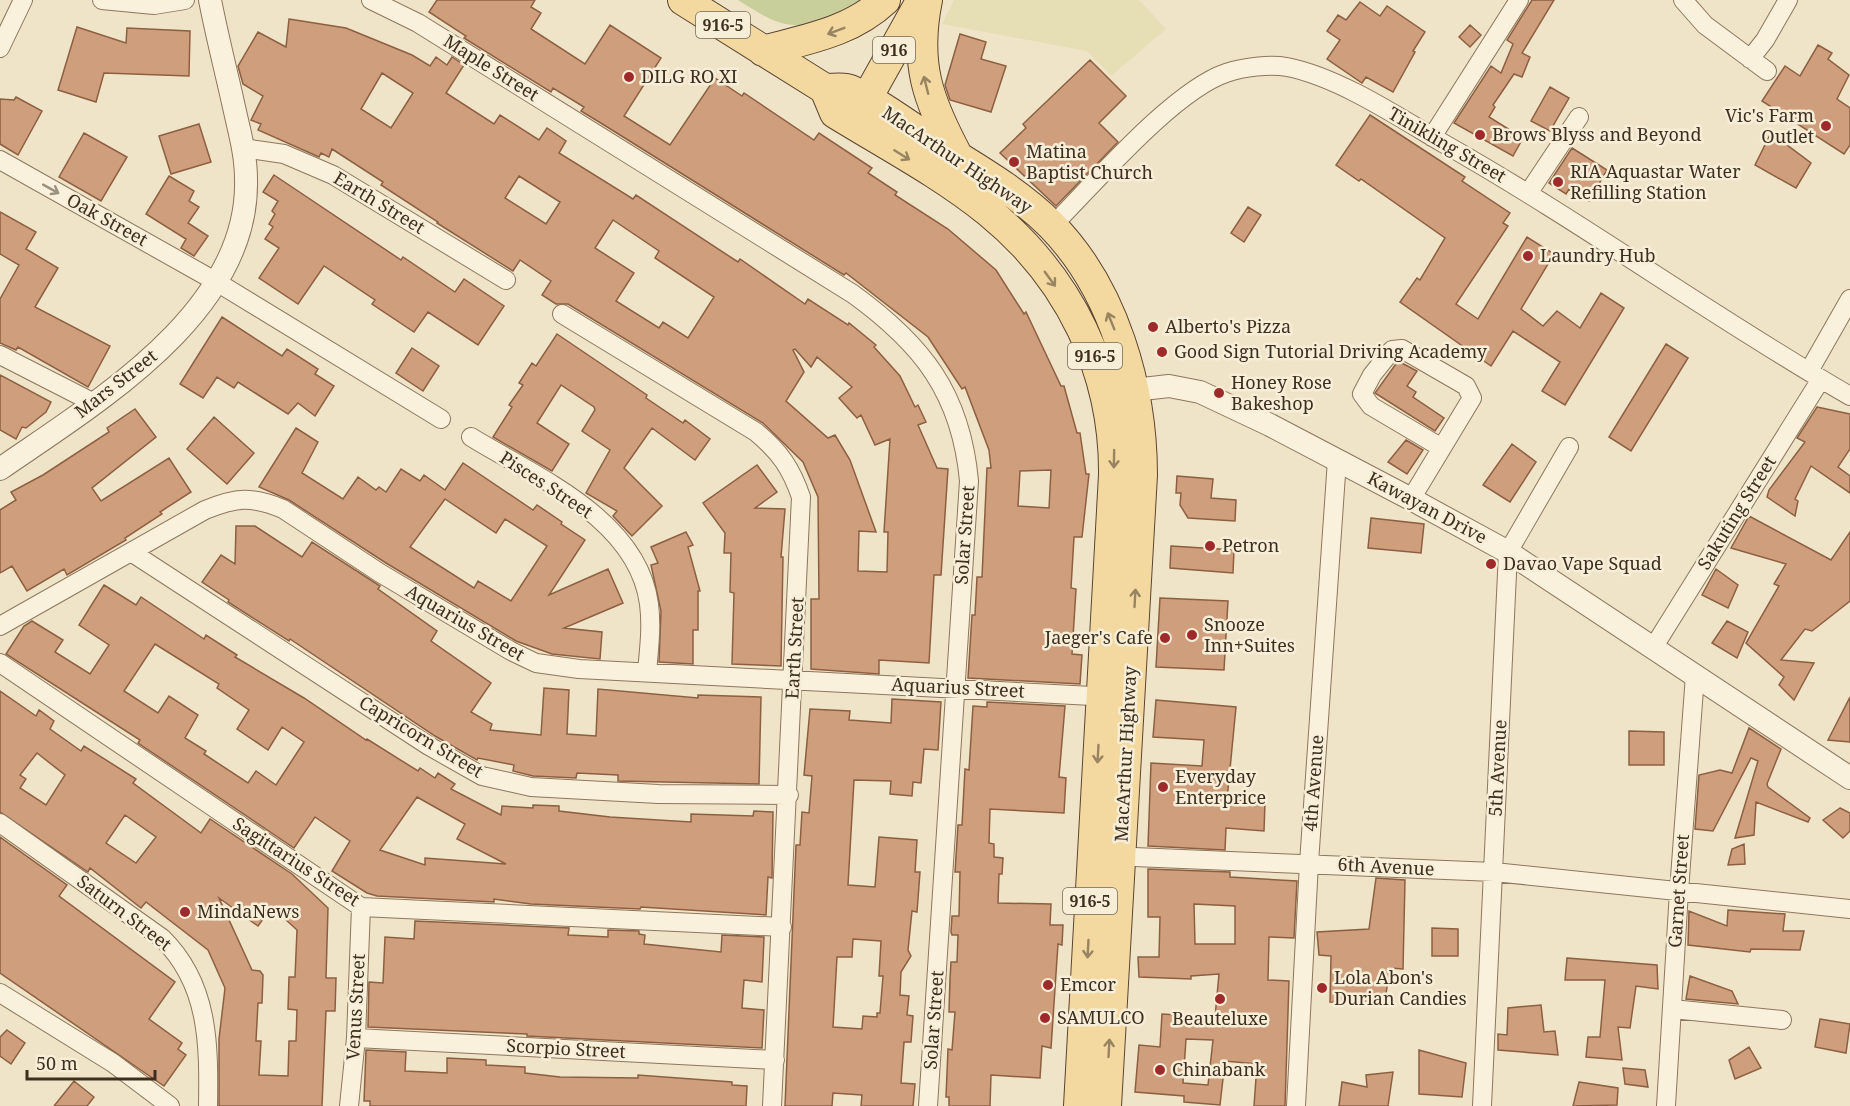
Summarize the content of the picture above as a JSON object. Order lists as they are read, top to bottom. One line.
{"streets":{"main road":["916-5","916","MacArthur Highway"],"street":["Maple Street","Tinikling Street","Earth Street","Oak Street","Mars Street","Pisces Street","Kawayan Drive","Sakuting Street","Solar Street","Aquarius Street","Capricorn Street","5th Avenue","4th Avenue","Sagittarius Street","6th Avenue","Garnet Street","Saturn Street","Venus Street","Scorpio Street"]},"crossings":[["916","MacArthur Highway"],["Maple Street","Solar Street"],["Tinikling Street","MacArthur Highway"],["Tinikling Street","Sakuting Street"],["MacArthur Highway","Kawayan Drive"],["MacArthur Highway","Aquarius Street"],["MacArthur Highway","6th Avenue"],["Earth Street","Mars Street"],["Earth Street","Aquarius Street"],["Earth Street","Capricorn Street"],["Earth Street","Sagittarius Street"],["Earth Street","Scorpio Street"],["Oak Street","Mars Street"],["Pisces Street","Aquarius Street"],["Kawayan Drive","Sakuting Street"],["Kawayan Drive","5th Avenue"],["Kawayan Drive","4th Avenue"],["Kawayan Drive","Garnet Street"],["Solar Street","Aquarius Street"],["Aquarius Street","Capricorn Street"],["5th Avenue","6th Avenue"],["4th Avenue","6th Avenue"],["Sagittarius Street","Venus Street"],["6th Avenue","Garnet Street"],["Venus Street","Scorpio Street"]],"one_way":["Oak Street"],"places":["DILG RO XI","Vic's Farm Outlet","Brows Blyss and Beyond","Matina Baptist Church","RIA Aquastar Water Refilling Station","Laundry Hub","Alberto's Pizza","Good Sign Tutorial Driving Academy","Honey Rose Bakeshop","Petron","Davao Vape Squad","Snooze Inn+Suites","Jaeger's Cafe","Everyday Enterprice","MindaNews","Emcor","Lola Abon's Durian Candies","Beauteluxe","SAMULCO","Chinabank"],"scale_bar":"50 m"}
